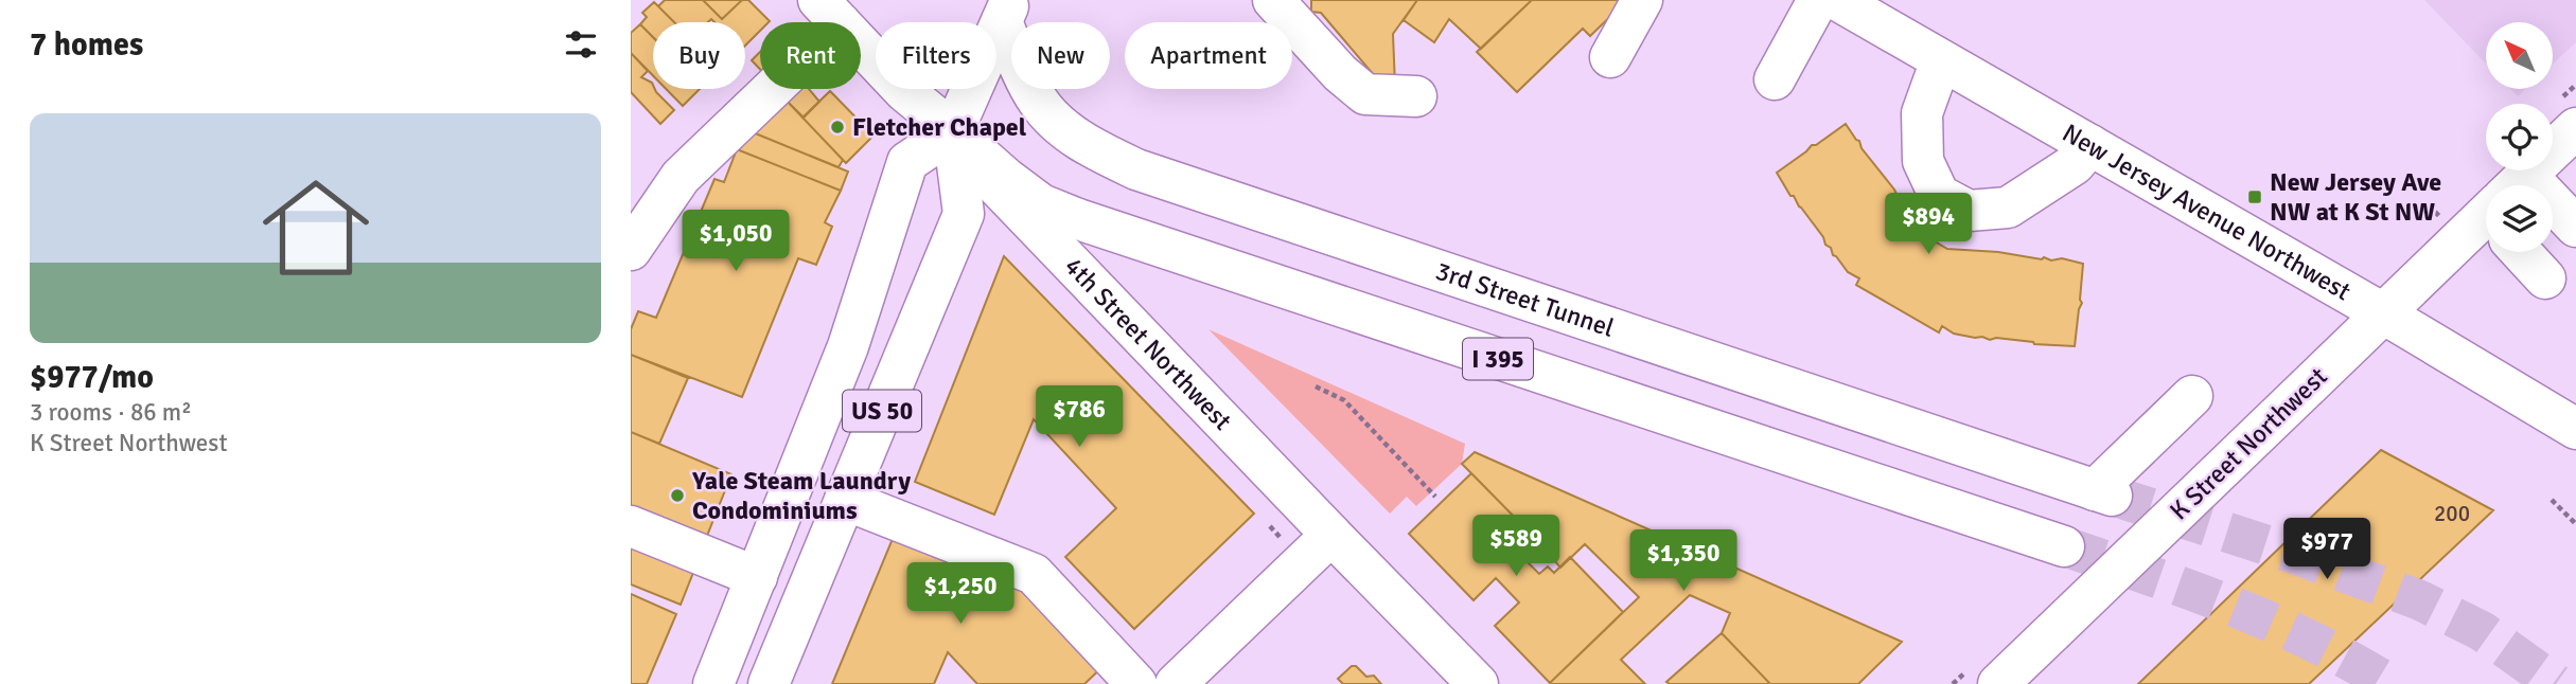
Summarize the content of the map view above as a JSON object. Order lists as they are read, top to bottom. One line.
{"streets":{"main road":["New Jersey Avenue Northwest","3rd Street Tunnel","4th Street Northwest","I 395","US 50","K Street Northwest"]},"crossings":[["New Jersey Avenue Northwest","K Street Northwest"],["4th Street Northwest","I 395"],["4th Street Northwest","US 50"],["I 395","US 50"]],"places":{"other":["Fletcher Chapel","Yale Steam Laundry Condominiums"],"transit":["New Jersey Ave NW at K St NW"]},"house_numbers":["200"],"north":"top left","page":{"heading":"7 homes","chip":["Buy","Rent","Filters","New","Apartment"],"list":[{"name":"$977/mo","note":"3 rooms · 86 m² · K Street Northwest"}],"price":["$894","$1,050","$786","$589","$977","$1,350","$1,250"]}}
